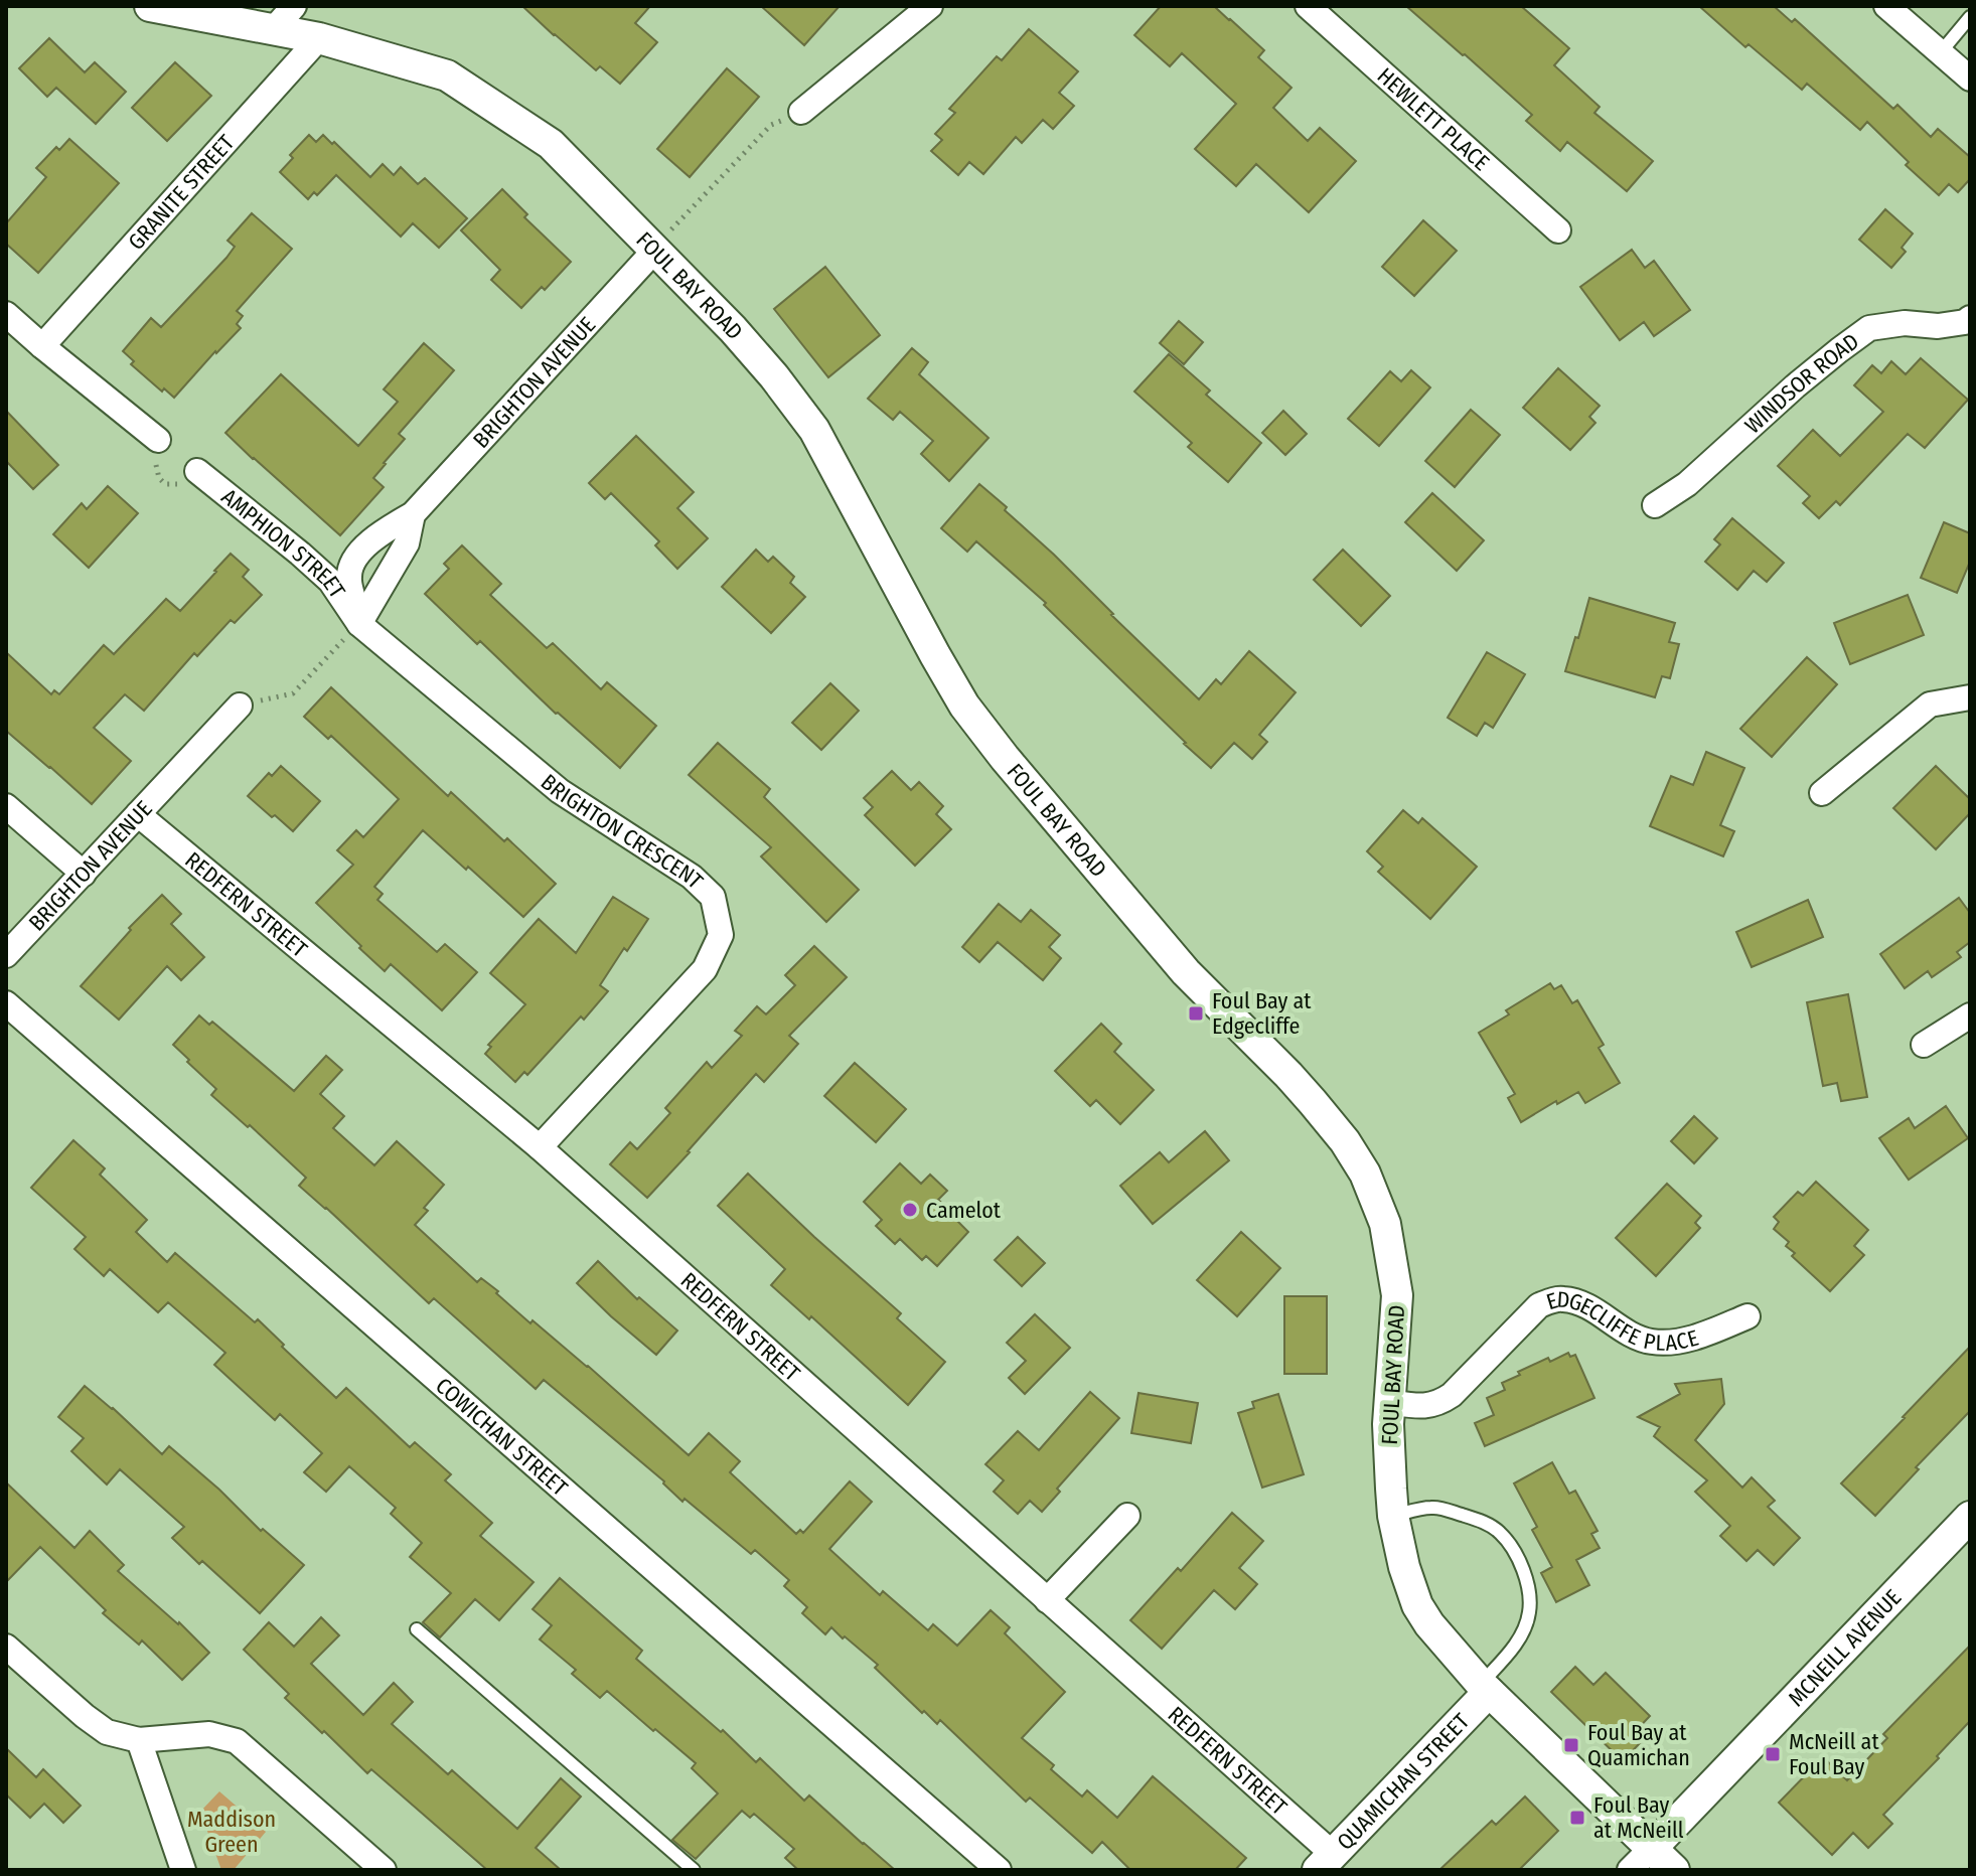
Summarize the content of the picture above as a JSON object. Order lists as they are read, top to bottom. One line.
{"streets":{"street":["HEWLETT PLACE","GRANITE STREET","FOUL BAY ROAD","BRIGHTON AVENUE","WINDSOR ROAD","AMPHION STREET","BRIGHTON CRESCENT","REDFERN STREET","EDGECLIFFE PLACE","COWICHAN STREET","MCNEILL AVENUE","QUAMICHAN STREET"]},"crossings":[["GRANITE STREET","FOUL BAY ROAD"],["FOUL BAY ROAD","BRIGHTON AVENUE"],["FOUL BAY ROAD","EDGECLIFFE PLACE"],["FOUL BAY ROAD","MCNEILL AVENUE"],["FOUL BAY ROAD","QUAMICHAN STREET"],["BRIGHTON AVENUE","AMPHION STREET"],["BRIGHTON AVENUE","BRIGHTON CRESCENT"],["BRIGHTON AVENUE","REDFERN STREET"],["AMPHION STREET","BRIGHTON CRESCENT"],["BRIGHTON CRESCENT","REDFERN STREET"],["REDFERN STREET","QUAMICHAN STREET"]],"parks":["Maddison Green"],"places":{"transit":["Foul Bay at Edgecliffe","Foul Bay at Quamichan","McNeill at Foul Bay","Foul Bay at McNeill"],"other":["Camelot"]}}
